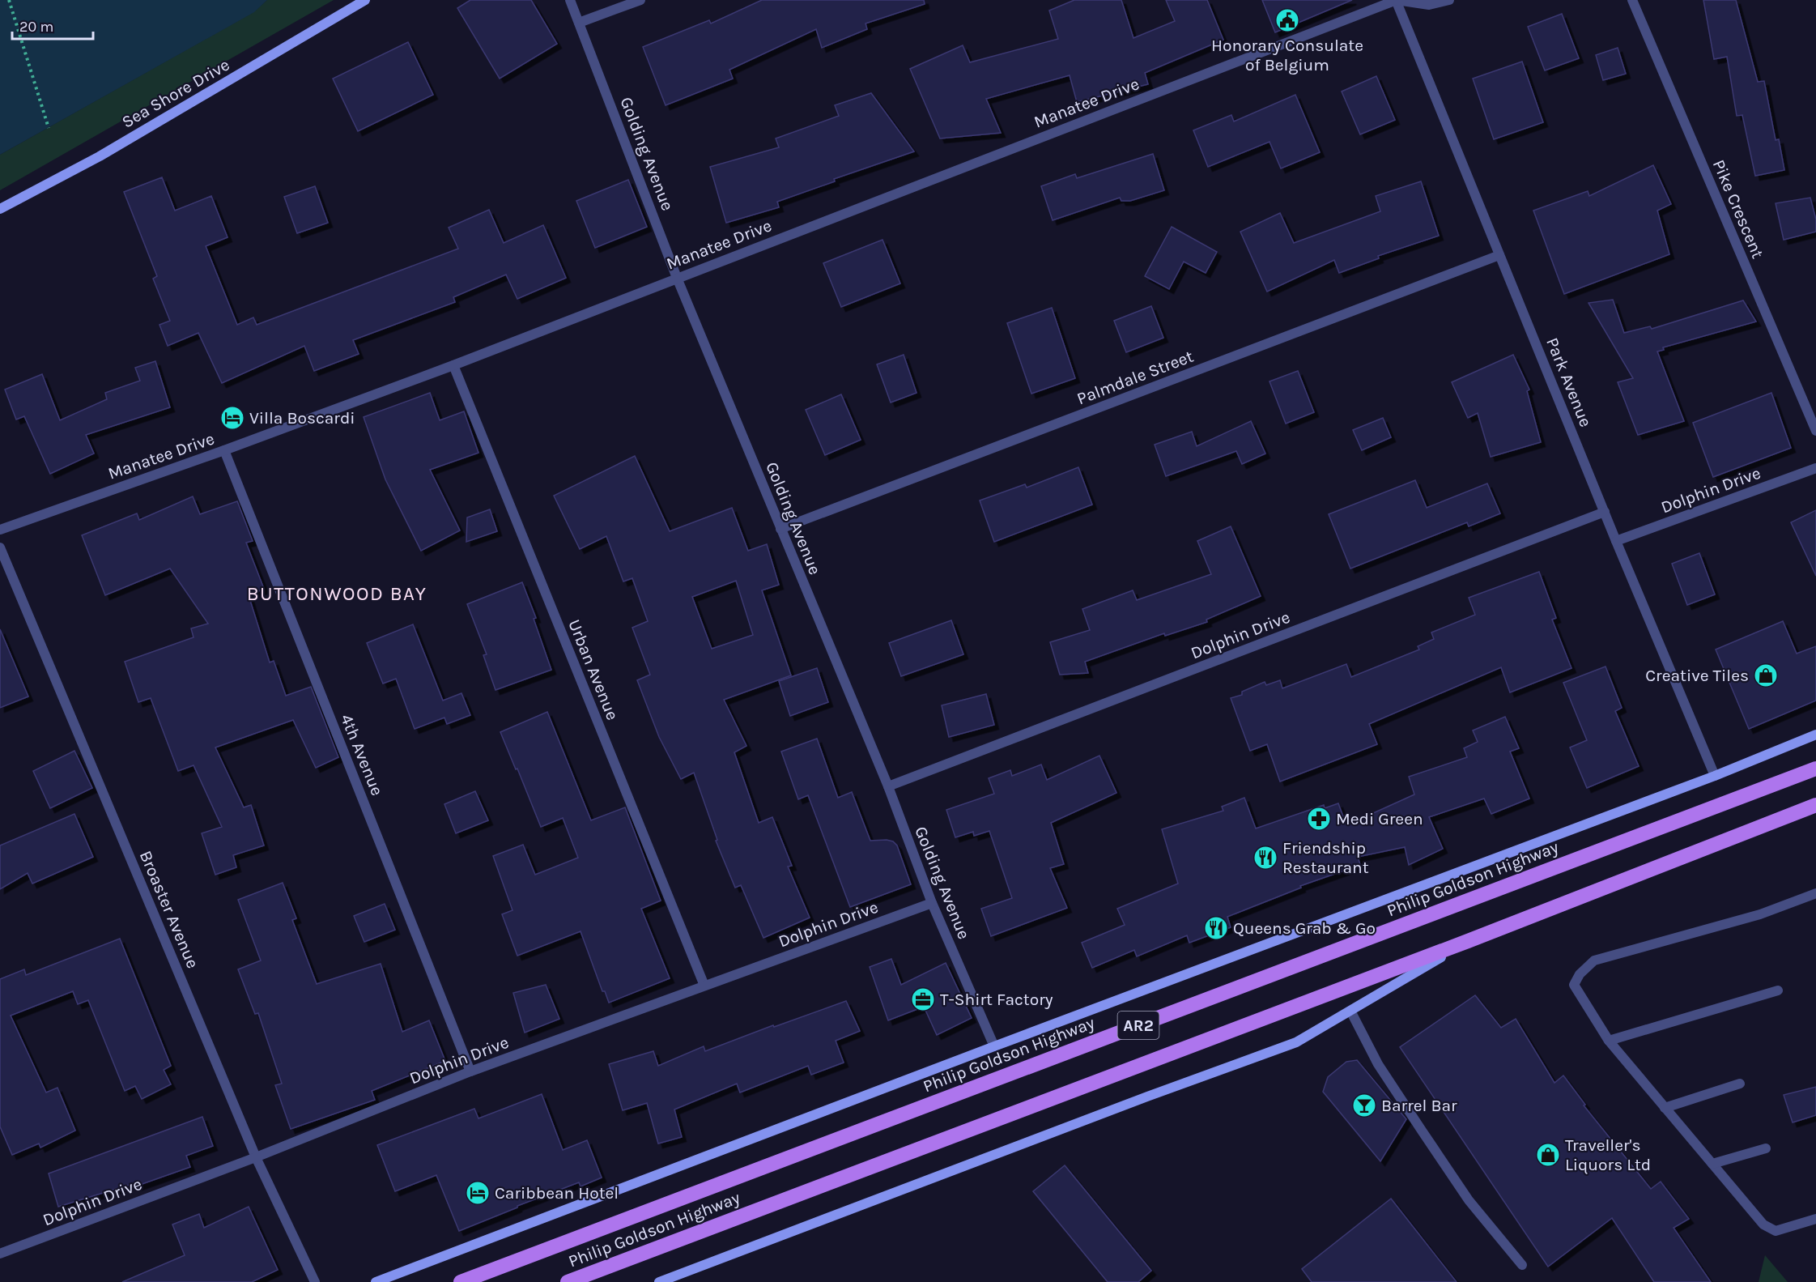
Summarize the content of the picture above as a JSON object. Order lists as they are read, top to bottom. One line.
{"streets":{"main road":["Philip Goldson Highway","AR2"],"street":["Sea Shore Drive","Manatee Drive","Golding Avenue","Pike Crescent","Palmdale Street","Park Avenue","Dolphin Drive","Urban Avenue","4th Avenue","Broaster Avenue"]},"crossings":[["Manatee Drive","Golding Avenue"],["Manatee Drive","Park Avenue"],["Manatee Drive","Urban Avenue"],["Manatee Drive","4th Avenue"],["Golding Avenue","Palmdale Street"],["Golding Avenue","Dolphin Drive"],["Palmdale Street","Park Avenue"],["Park Avenue","Dolphin Drive"],["Dolphin Drive","Urban Avenue"],["Dolphin Drive","4th Avenue"],["Dolphin Drive","Broaster Avenue"]],"districts":["BUTTONWOOD BAY"],"places":{"public building":["Honorary Consulate of Belgium"],"hotel":["Villa Boscardi","Caribbean Hotel"],"shop":["Creative Tiles","Traveller's Liquors Ltd"],"pharmacy":["Medi Green"],"restaurant":["Friendship Restaurant","Queens Grab & Go"],"office":["T-Shirt Factory"],"bar":["Barrel Bar"]},"scale_bar":"20 m"}
